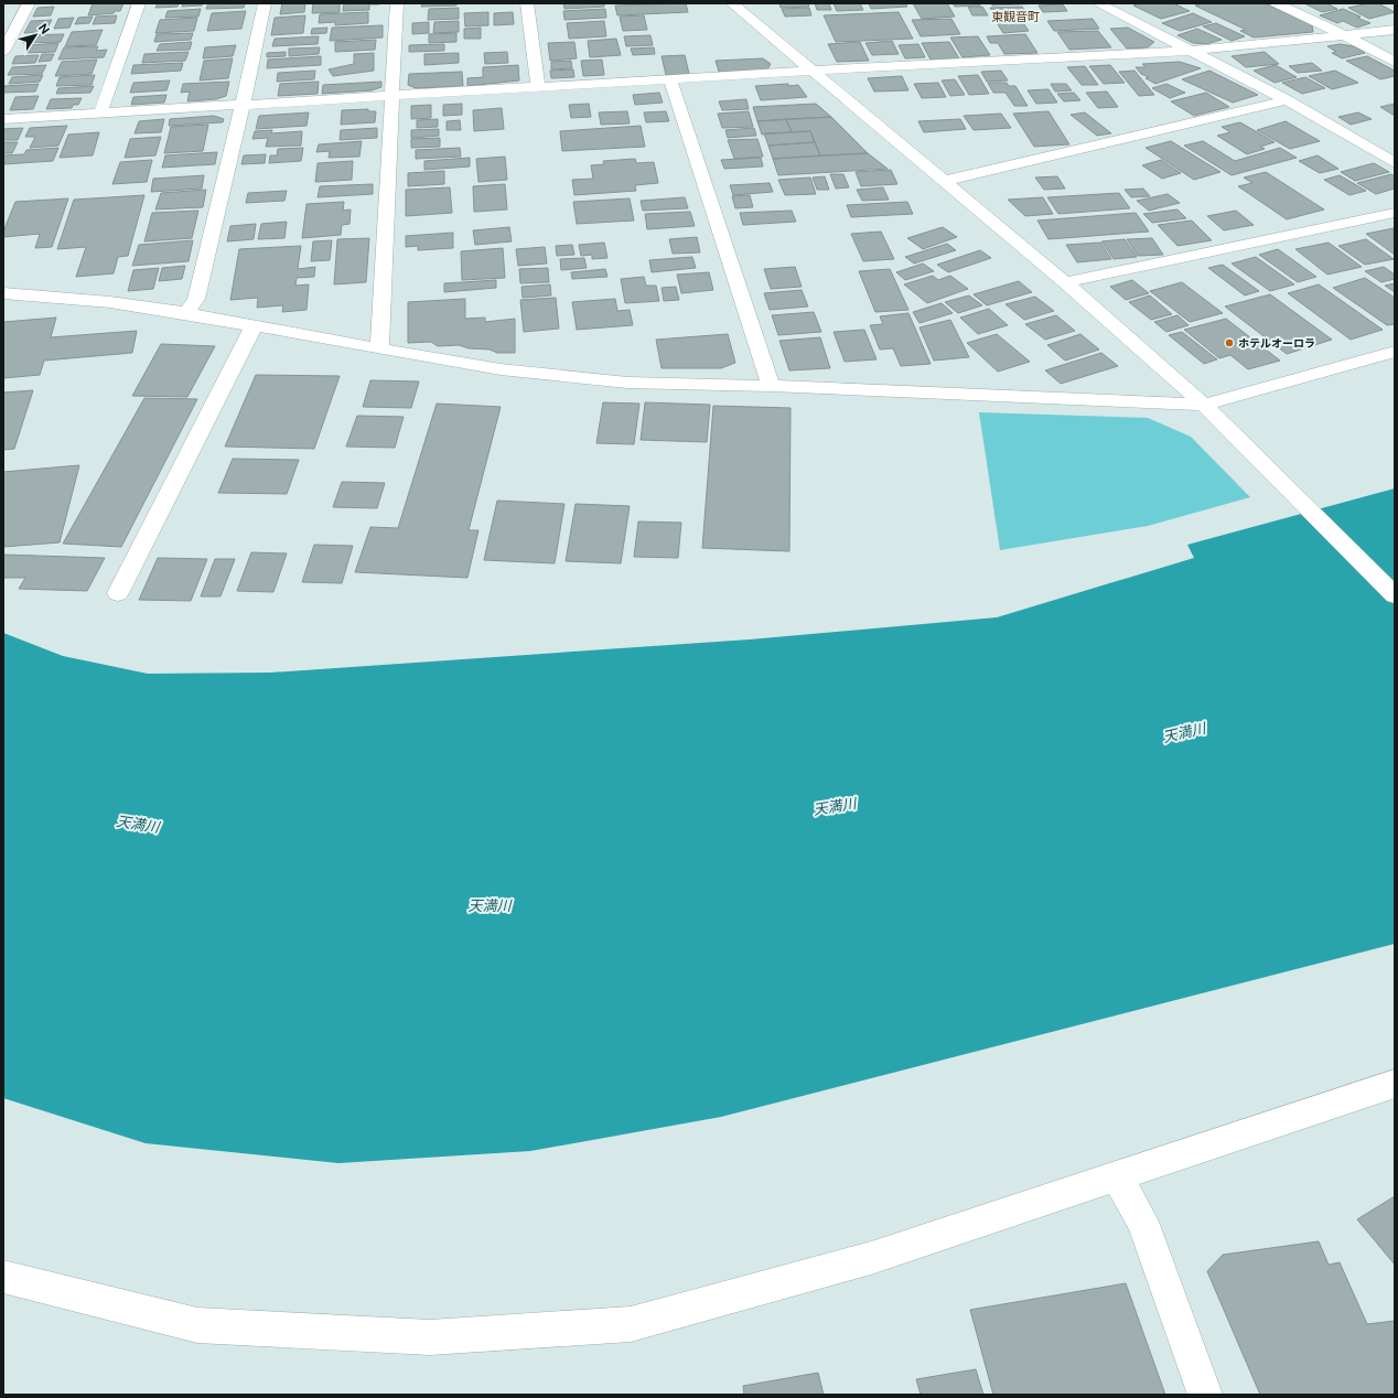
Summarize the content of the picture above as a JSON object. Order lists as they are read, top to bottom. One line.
{"districts":["東観音町"],"water":["天満川"],"places":["ホテルオーロラ"],"north":"top right"}
